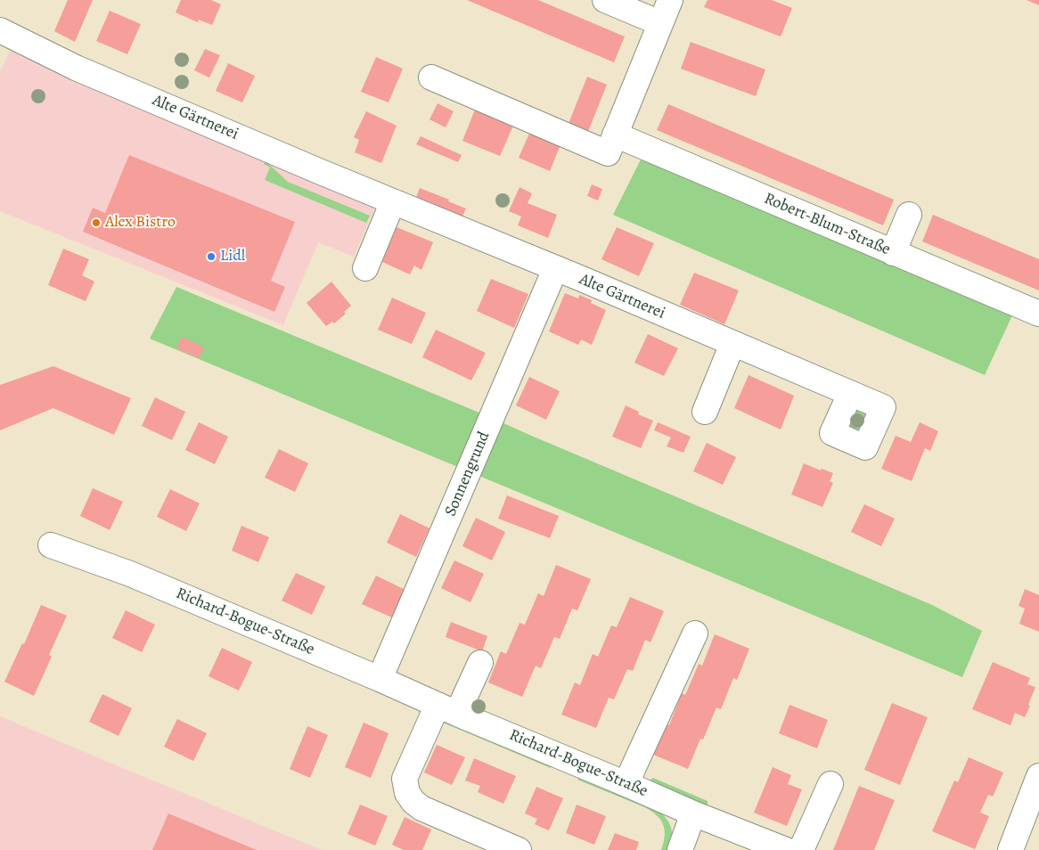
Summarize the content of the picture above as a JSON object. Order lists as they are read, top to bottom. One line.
{"streets":{"street":["Alte Gärtnerei","Robert-Blum-Straße","Sonnengrund","Richard-Bogue-Straße"]},"crossings":[["Alte Gärtnerei","Sonnengrund"],["Sonnengrund","Richard-Bogue-Straße"]],"places":["Alex Bistro","Lidl"]}
